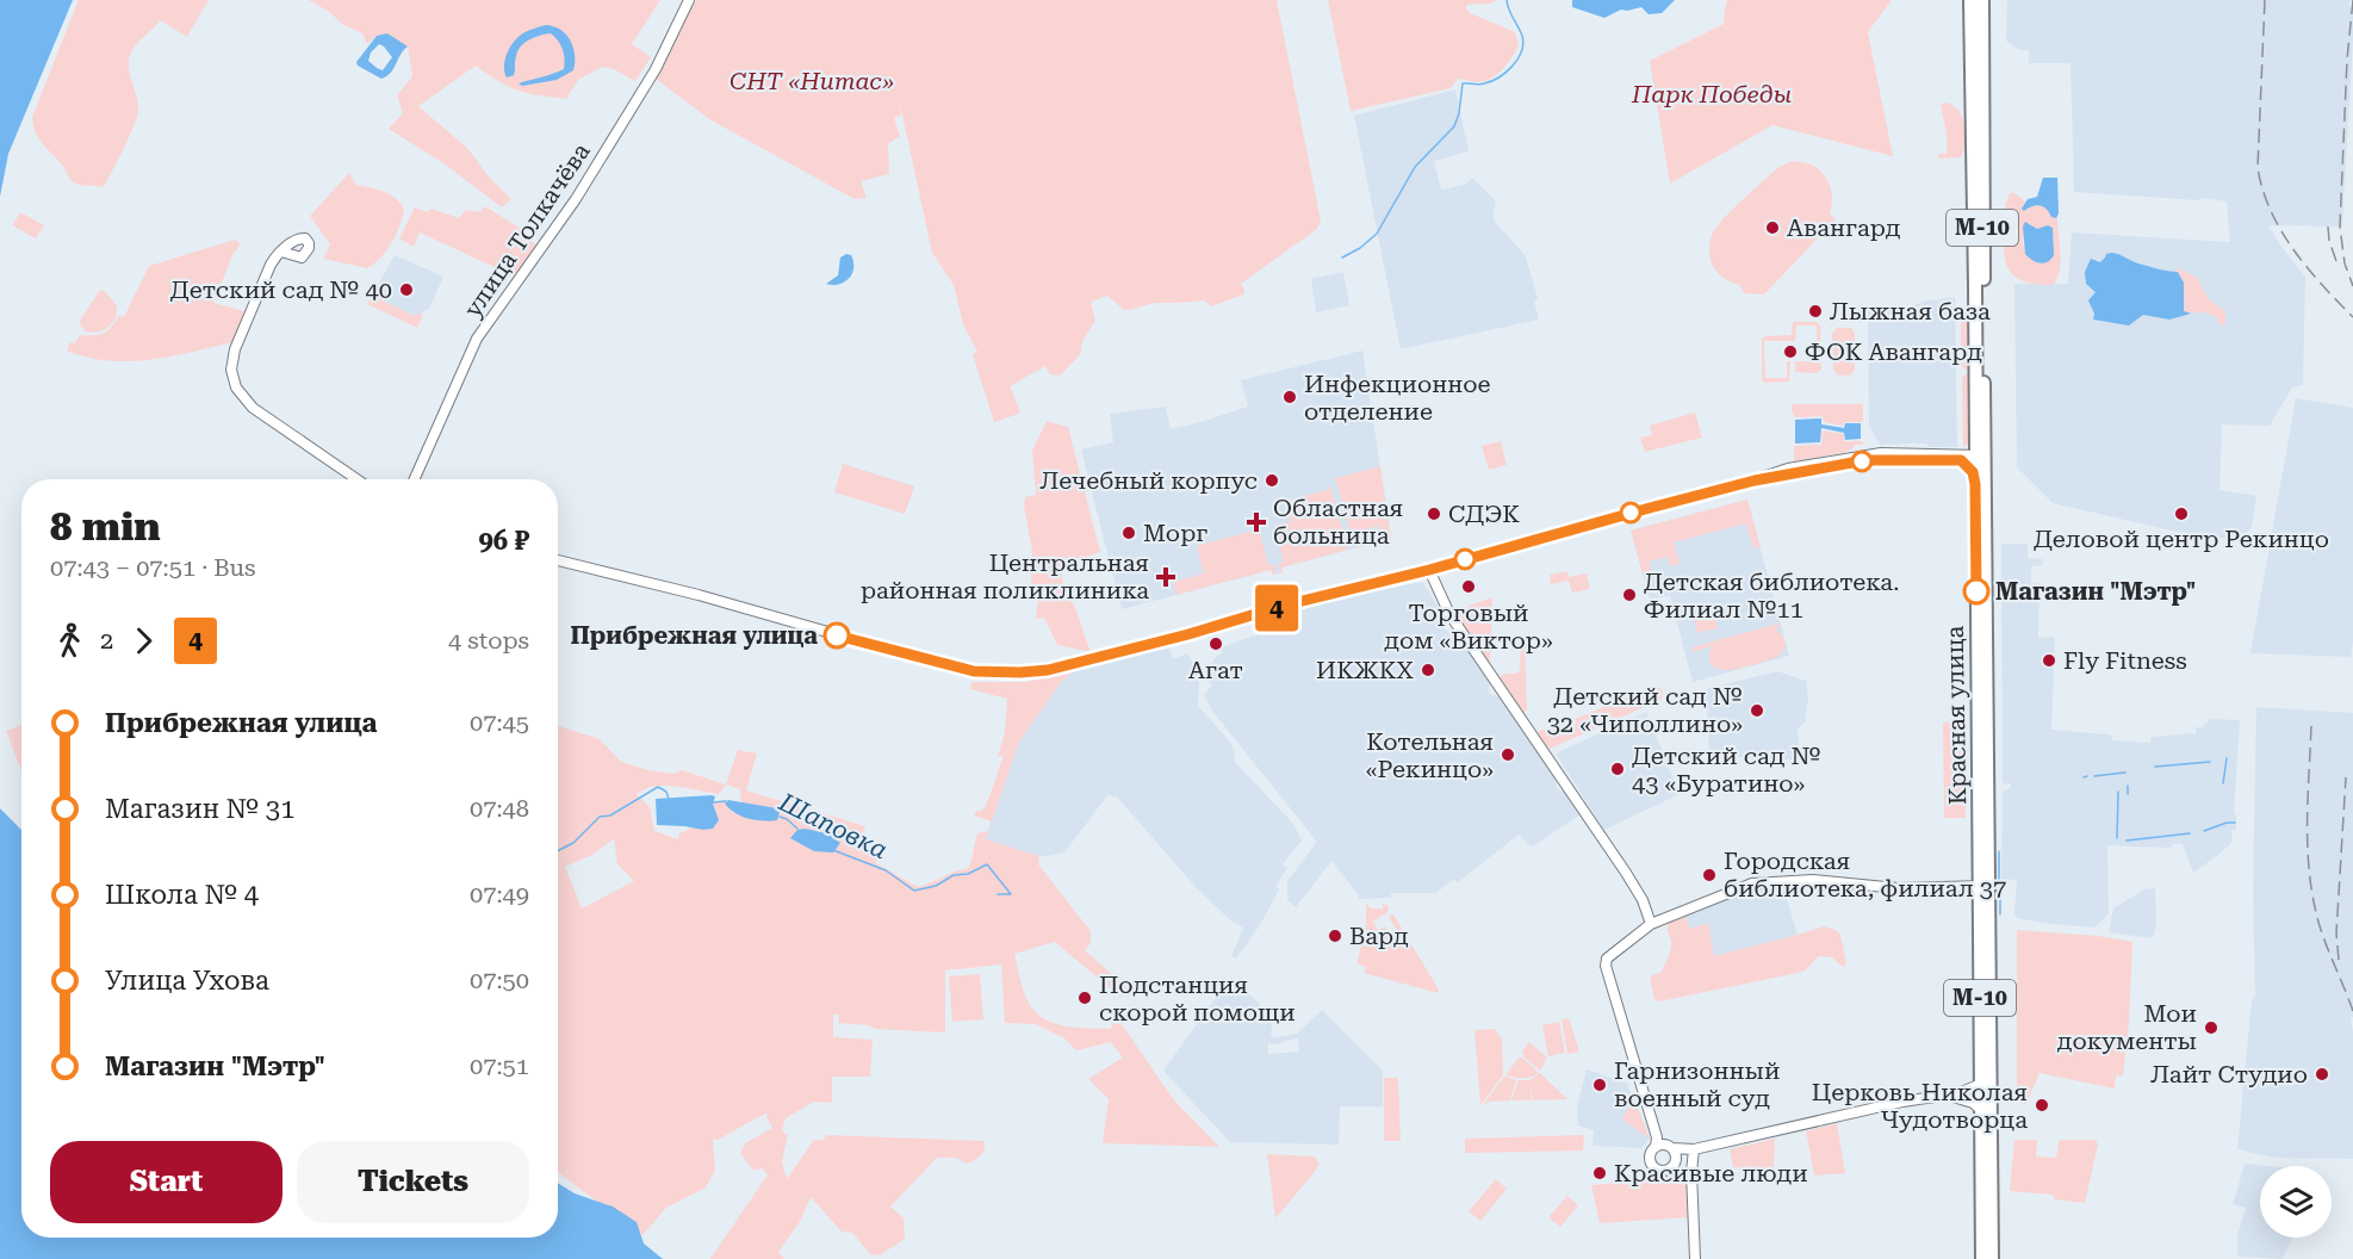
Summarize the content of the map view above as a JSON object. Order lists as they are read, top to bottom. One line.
{"streets":{"highway":["М-10","Красная улица"],"street":["улица Толкачёва"]},"water":["Шаповка"],"parks":["СНТ «Нитас»","Парк Победы"],"places":{"other":["Авангард","Детский сад № 40","Лыжная база","ФОК Авангард","Инфекционное отделение","Лечебный корпус","СДЭК","Деловой центр Рекинцо","Морг","Торговый дом «Виктор»","Магазин \"Мэтр\"","Детская библиотека. Филиал №11","Прибрежная улица","Агат","Fly Fitness","ИКЖКХ","Детский сад № 32 «Чиполлино»","Котельная «Рекинцо»","Детский сад № 43 «Буратино»","Городская библиотека, филиал 37","Вард","Подстанция скорой помощи","Мои документы","Лайт Студио","Гарнизонный военный суд","Церковь Николая Чудотворца","Красивые люди"],"health":["Областная больница","Центральная районная поликлиника"]},"lines":["bus line 4"],"page":{"on_map":"4","heading":["8 min","07:43 – 07:51 · Bus","96 ₽"],"legs":["2","4","4 stops"],"list":[{"name":"Прибрежная улица","value":"07:45"},{"name":"Магазин № 31","value":"07:48"},{"name":"Школа № 4","value":"07:49"},{"name":"Улица Ухова","value":"07:50"},{"name":"Магазин \"Мэтр\"","value":"07:51"}],"buttons":["Start","Tickets"]}}
